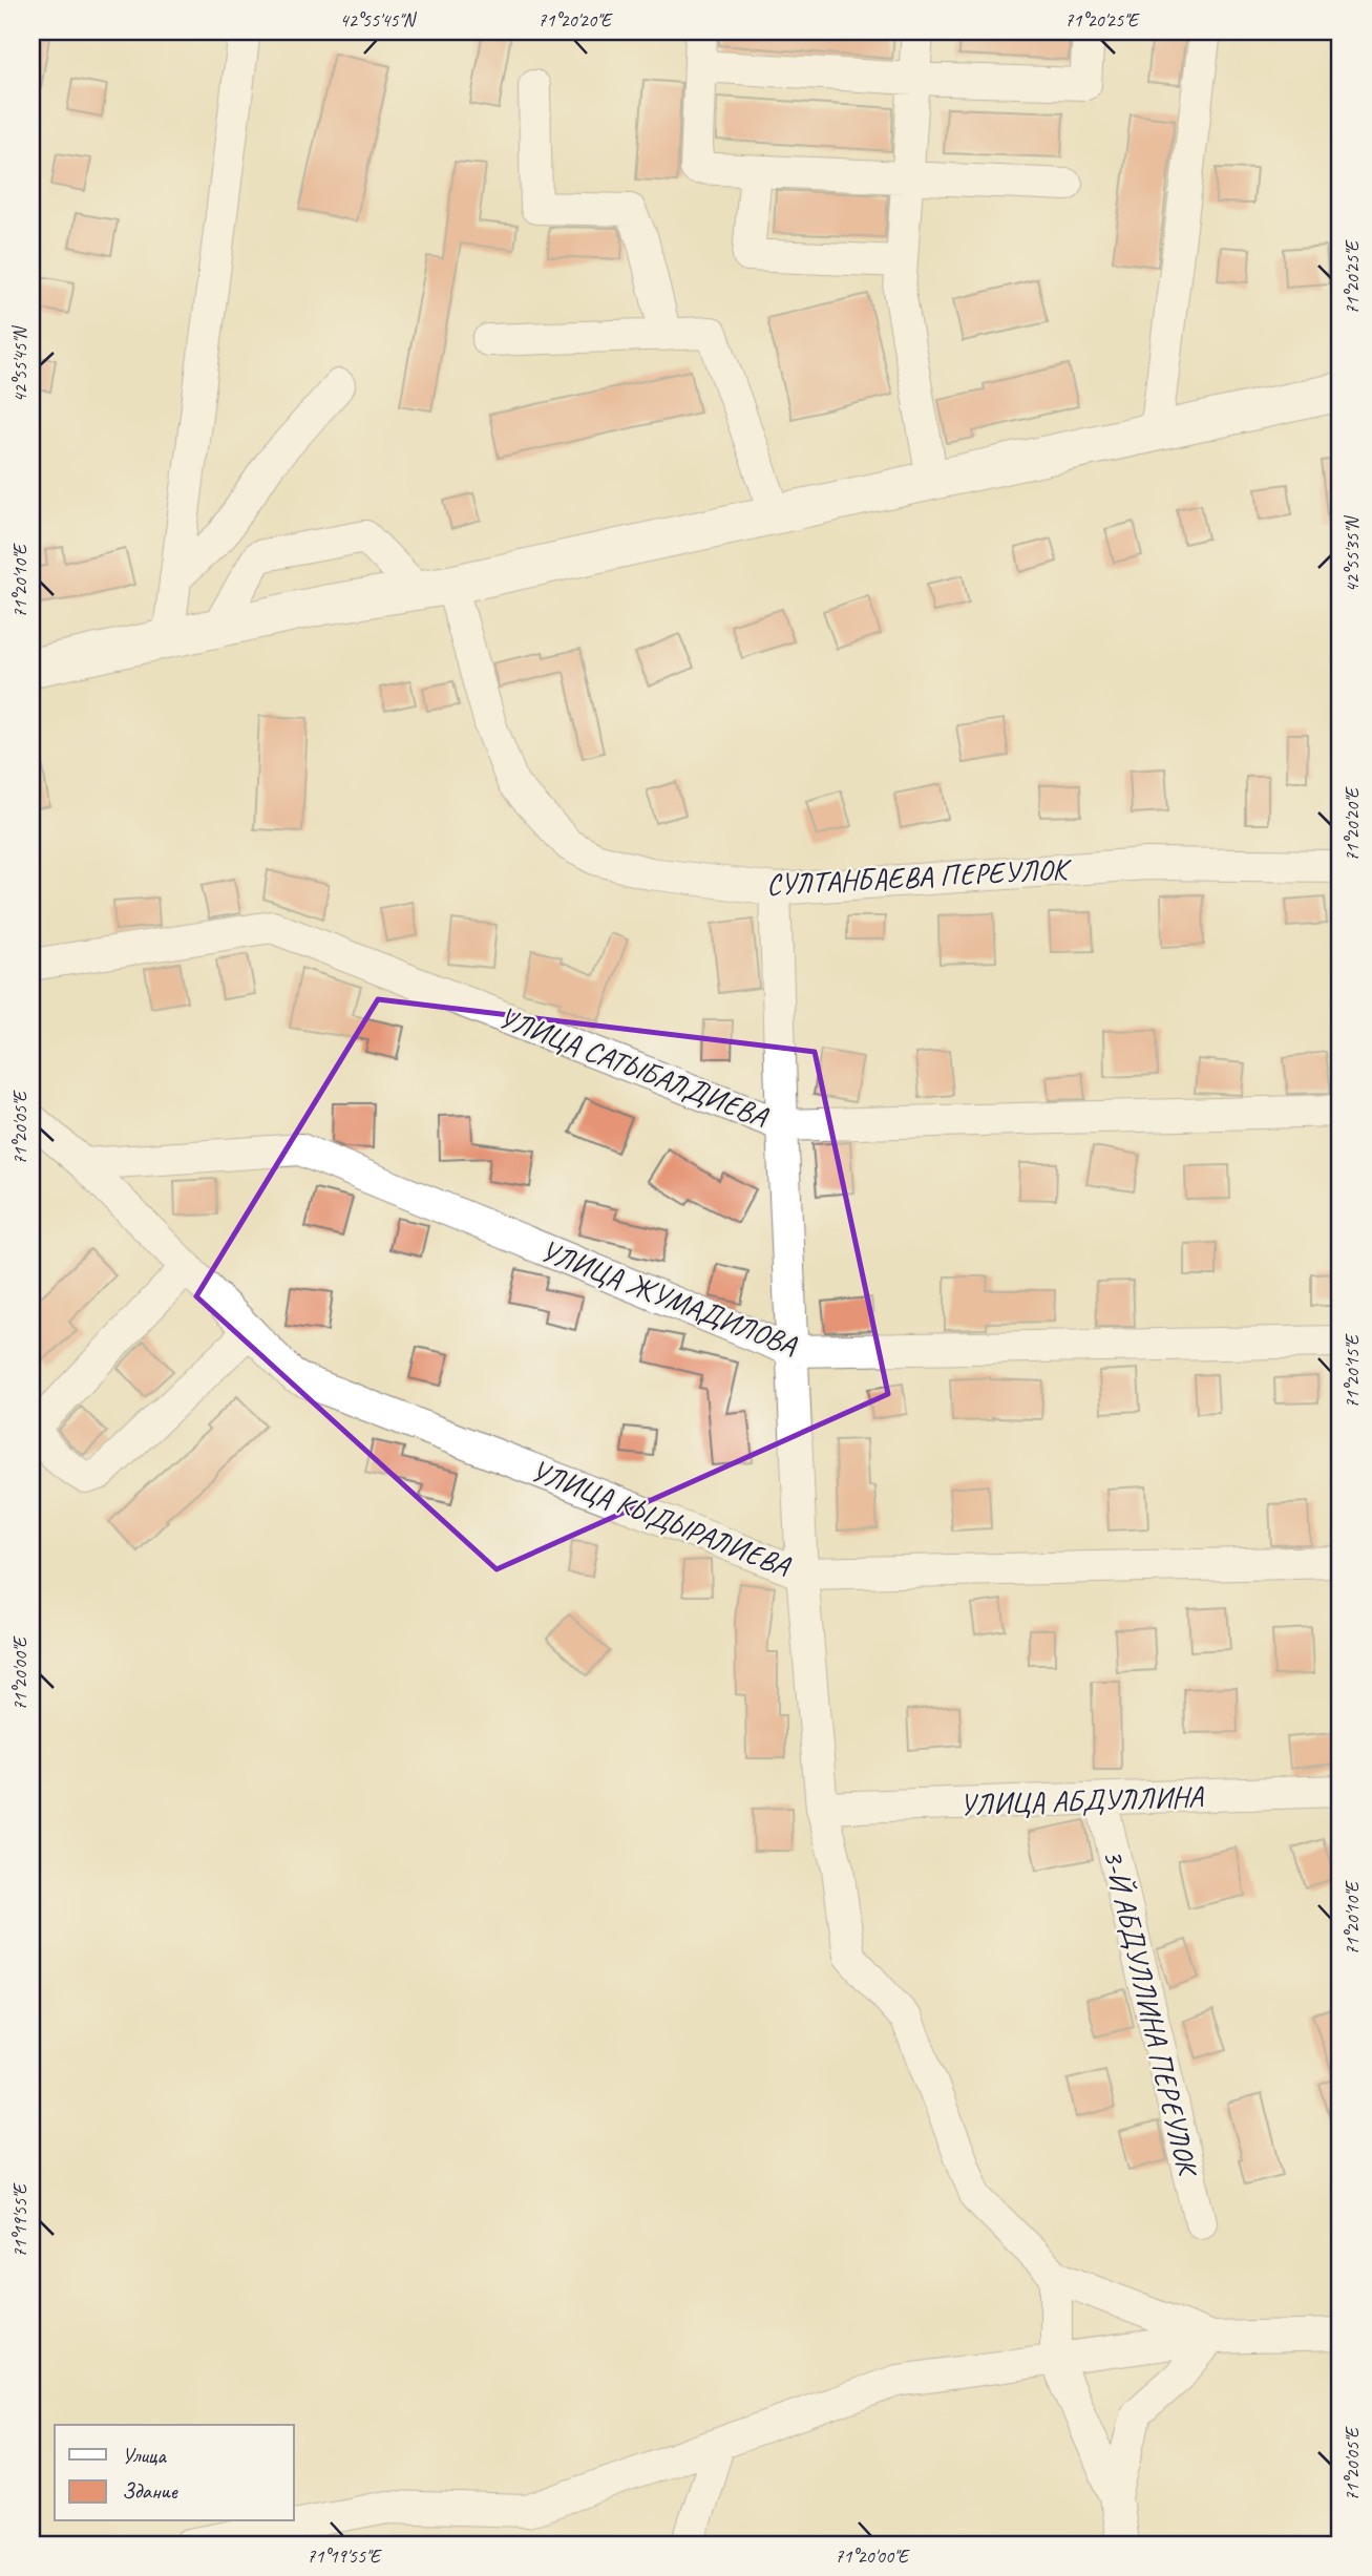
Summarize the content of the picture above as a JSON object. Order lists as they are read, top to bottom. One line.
{"streets":{"street":["СУЛТАНБАЕВА ПЕРЕУЛОК","УЛИЦА САТЫБАЛДИЕВА","УЛИЦА ЖУМАДИЛОВА","УЛИЦА КЫДЫРАЛИЕВА","УЛИЦА АБДУЛЛИНА","3-Й АБДУЛЛИНА ПЕРЕУЛОК"]},"crossings":[["УЛИЦА ЖУМАДИЛОВА","УЛИЦА КЫДЫРАЛИЕВА"],["УЛИЦА АБДУЛЛИНА","3-Й АБДУЛЛИНА ПЕРЕУЛОК"]],"legend":["Улица","Здание"],"coordinates":["42°55'45\"N","71°20'20\"E","71°20'25\"E","42°55'35\"N","71°20'10\"E","71°20'05\"E","71°20'15\"E","71°20'00\"E","71°19'55\"E"]}
